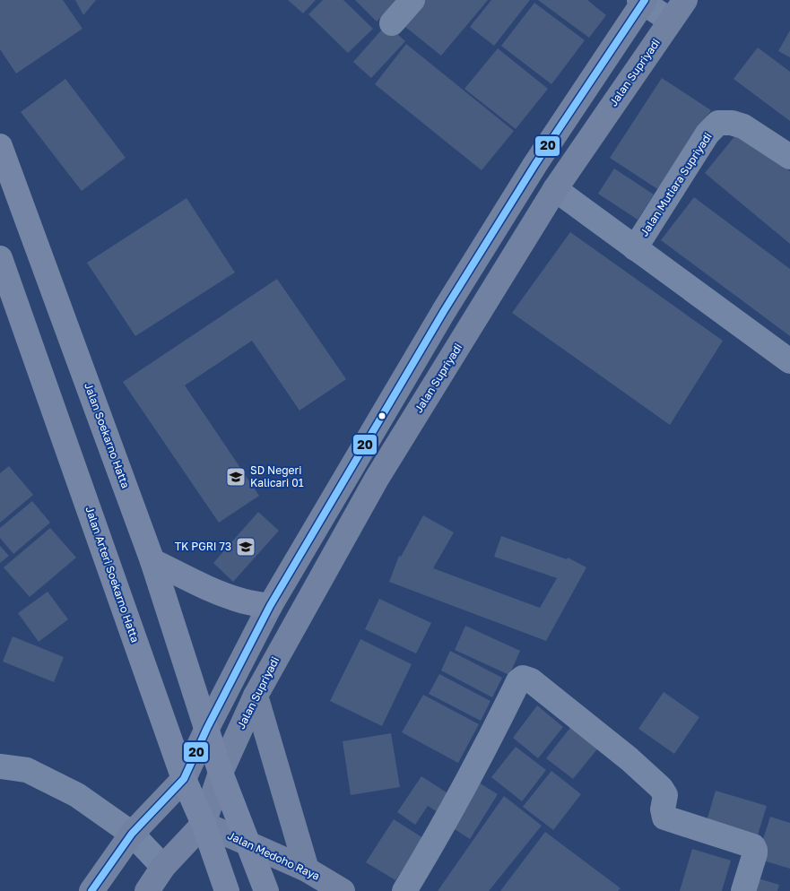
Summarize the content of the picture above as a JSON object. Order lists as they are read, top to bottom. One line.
{"streets":{"main road":["Jalan Soekarno Hatta","Jalan Arteri Soekarno Hatta"],"street":["Jalan Supriyadi","Jalan Mutiara Supriyadi","Jalan Medoho Raya"]},"crossings":[["Jalan Supriyadi","Jalan Mutiara Supriyadi"],["Jalan Supriyadi","Jalan Arteri Soekarno Hatta"],["Jalan Supriyadi","Jalan Medoho Raya"],["Jalan Arteri Soekarno Hatta","Jalan Medoho Raya"]],"places":{"school or university":["SD Negeri Kalicari 01","TK PGRI 73"]},"lines":["transit line 20"]}
